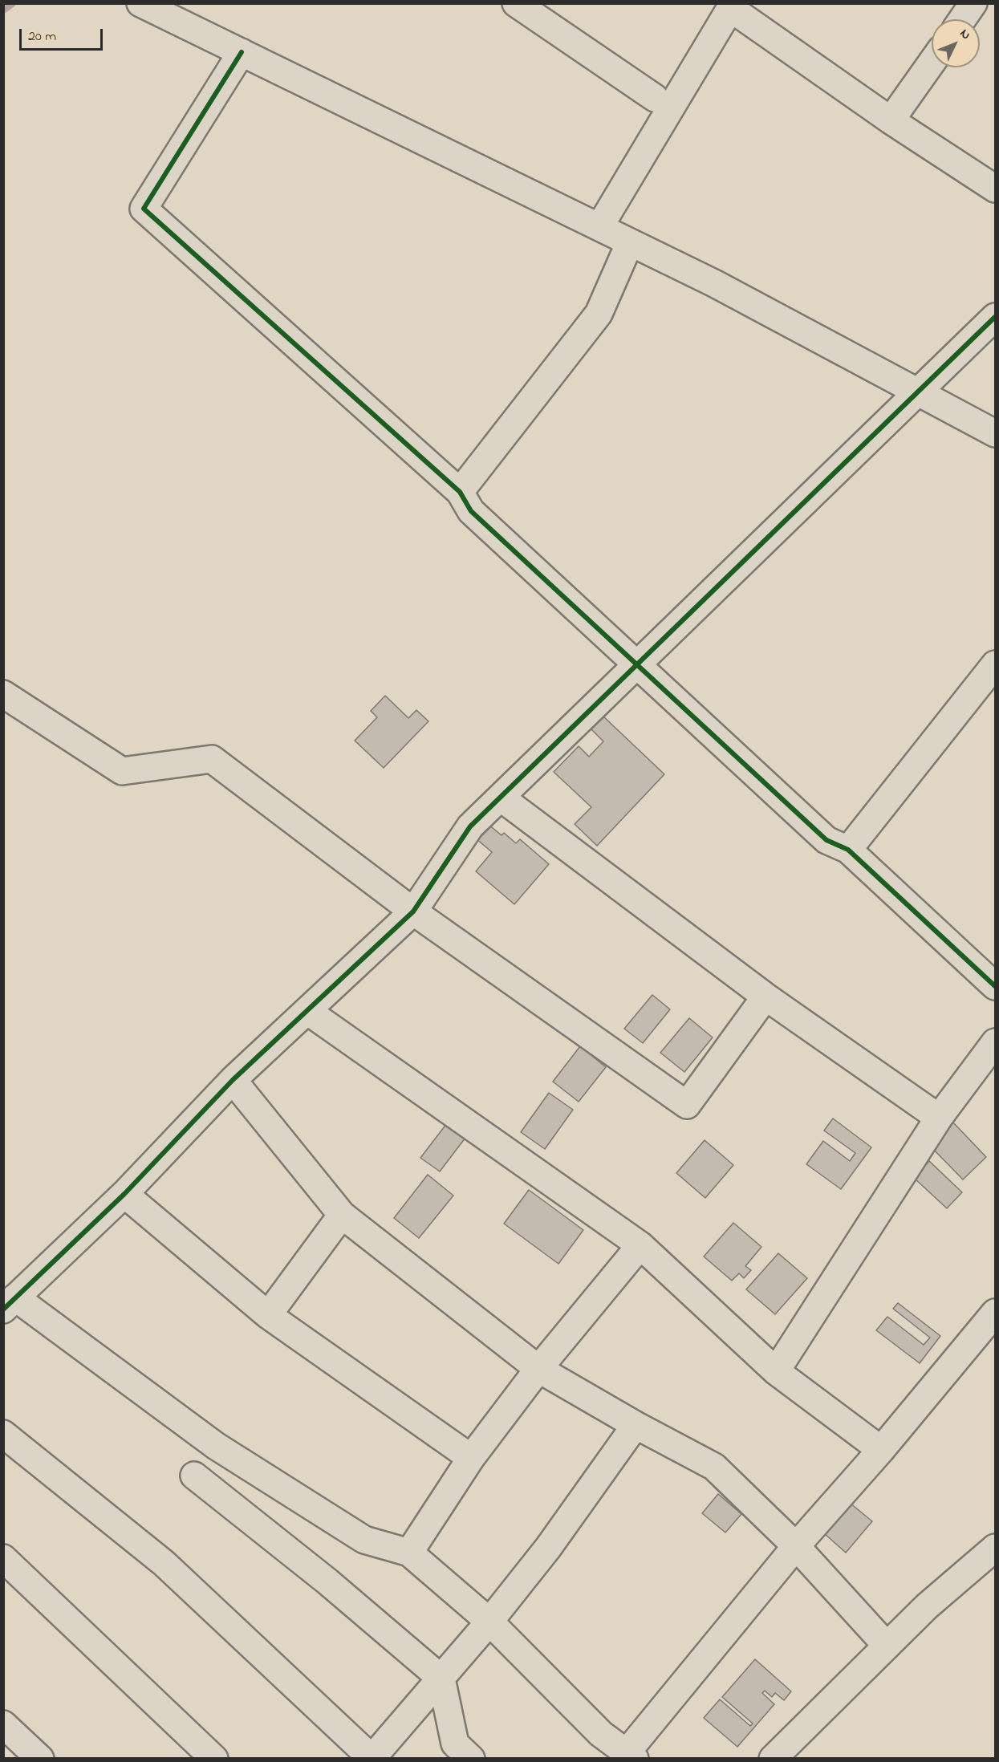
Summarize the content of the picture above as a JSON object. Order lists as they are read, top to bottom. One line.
{"scale_bar":"20 m","north":"top right"}
